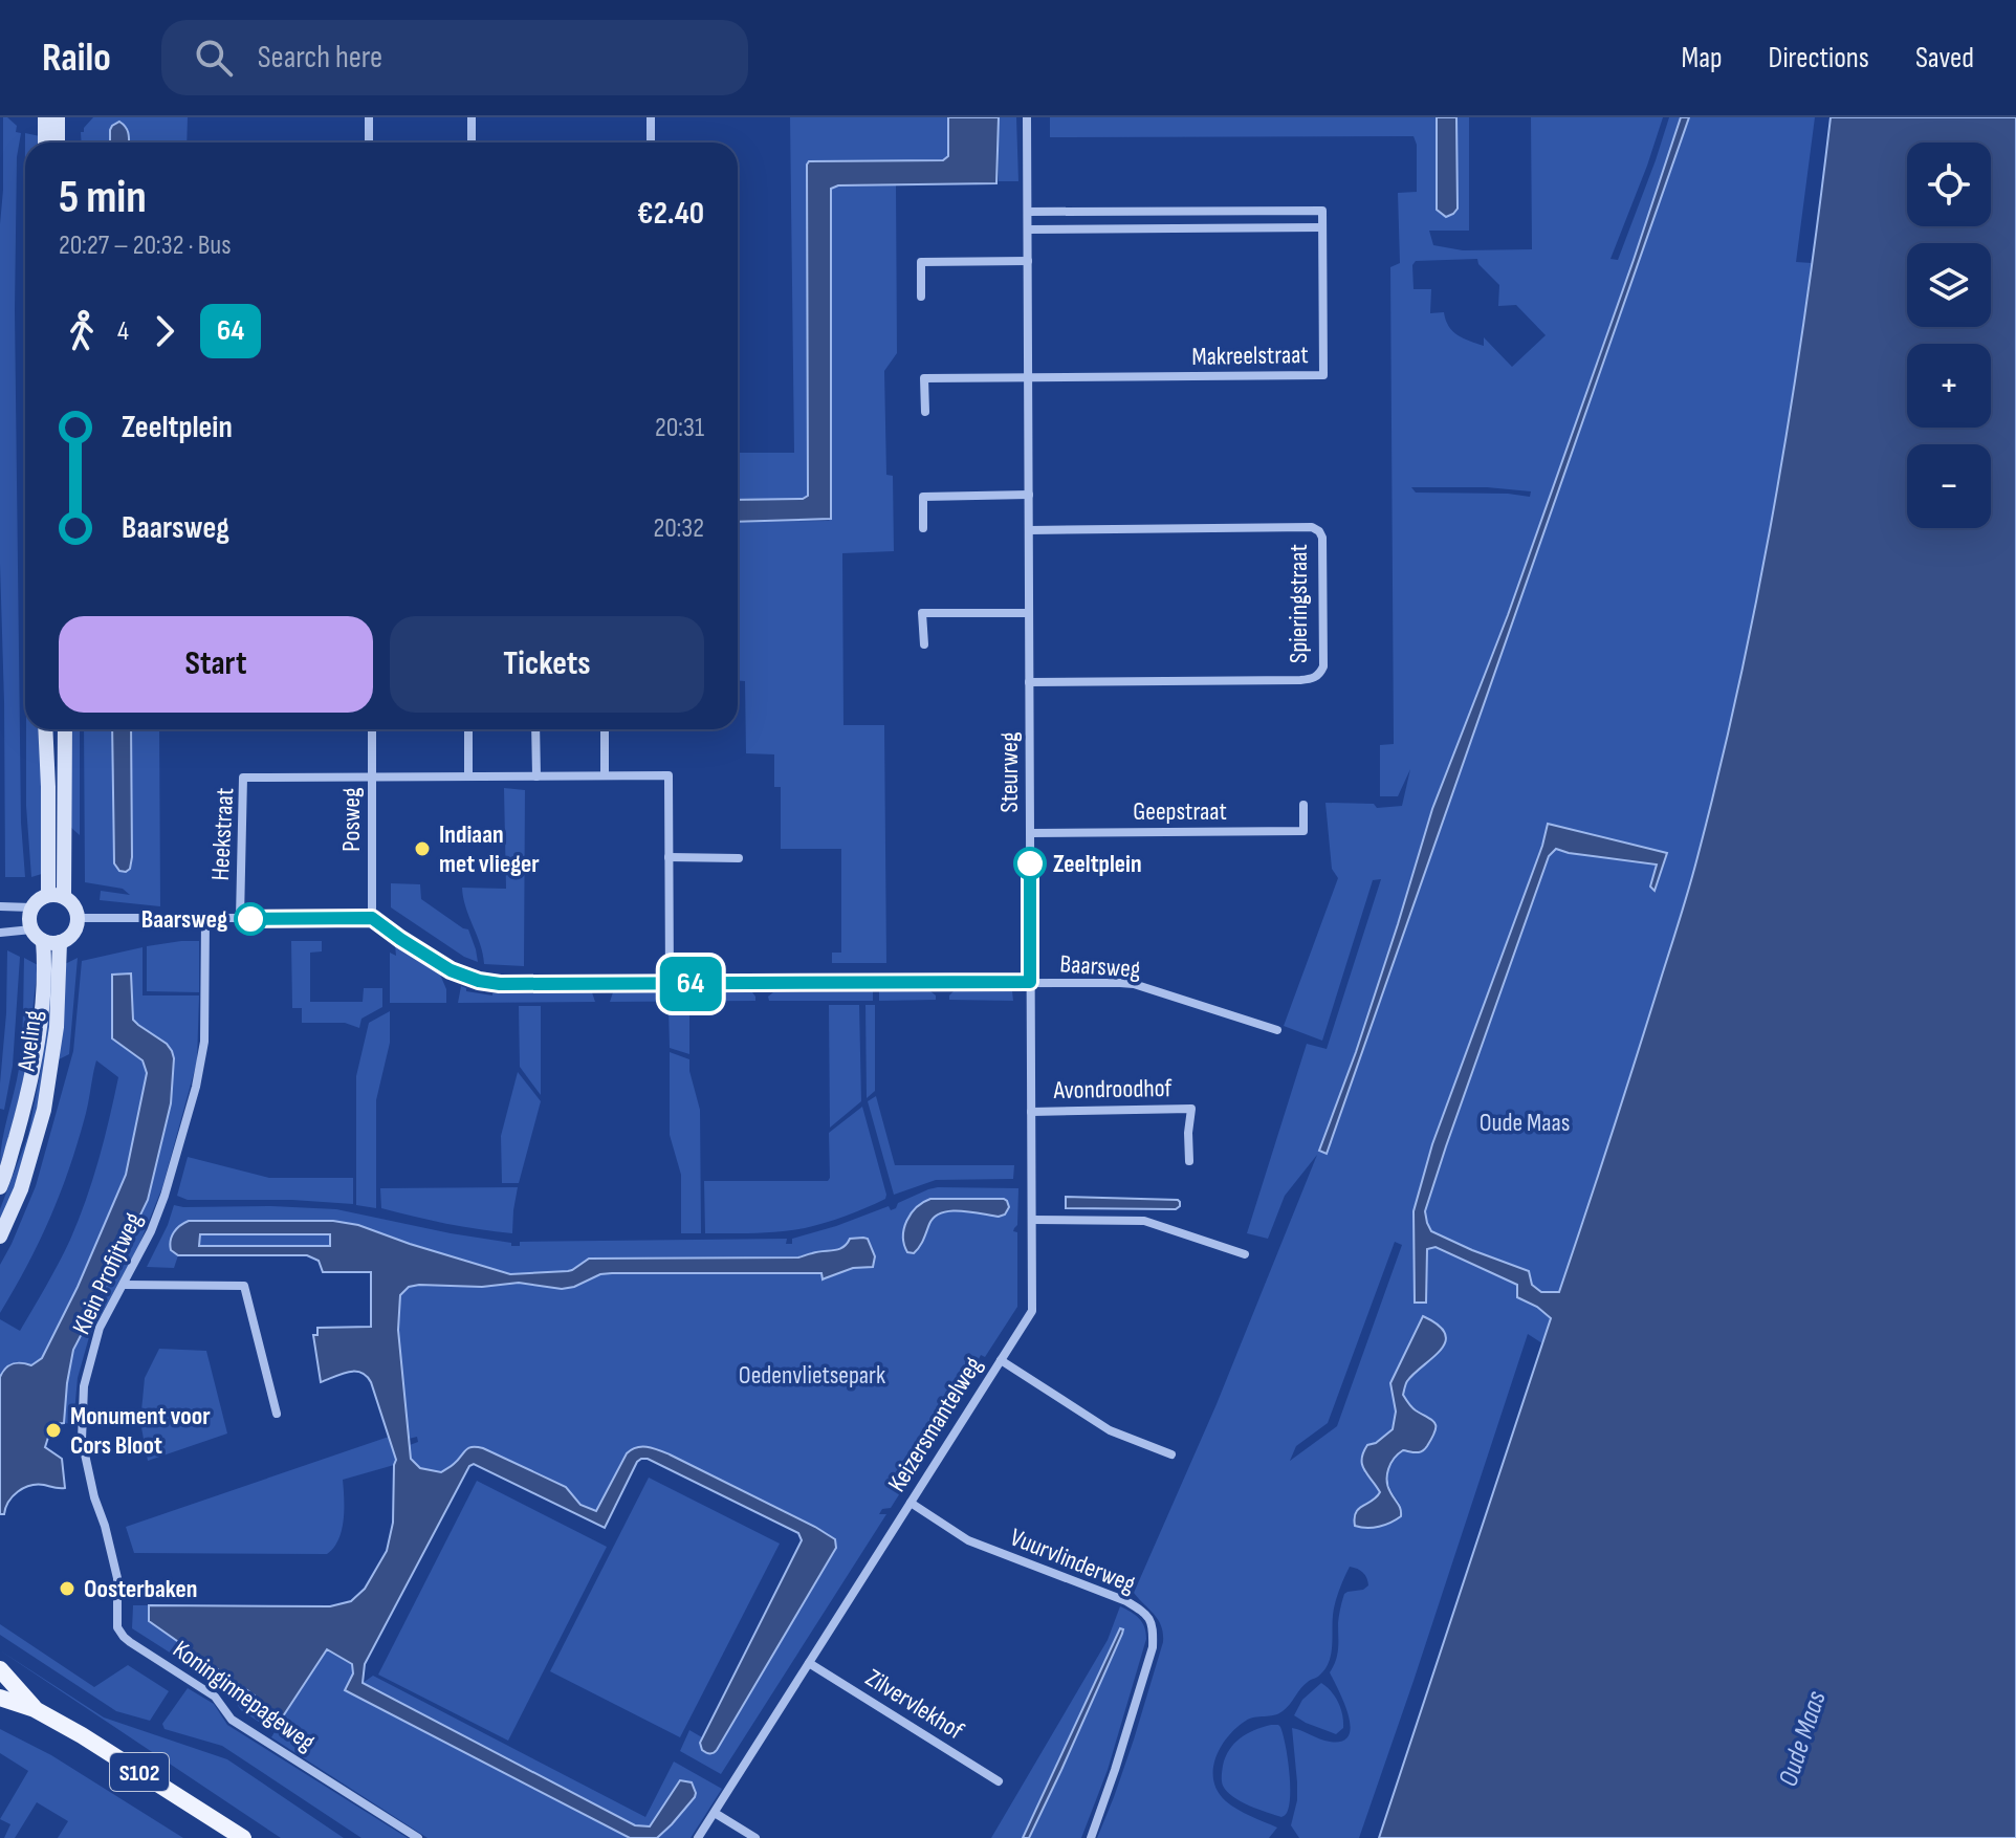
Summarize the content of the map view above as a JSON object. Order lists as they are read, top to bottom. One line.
{"streets":{"main road":["Aveling","S102"],"street":["Makreelstraat","Spieringstraat","Steurweg","Geepstraat","Posweg","Heekstraat","Baarsweg","Avondroodhof","Klein Profijtweg","Keizersmantelweg","Vuurvlinderweg","Koninginnepageweg","Zilvervlekhof"]},"crossings":[["Makreelstraat","Steurweg"],["Spieringstraat","Steurweg"],["Steurweg","Geepstraat"],["Steurweg","Baarsweg"],["Steurweg","Keizersmantelweg"],["Posweg","Heekstraat"],["Posweg","Baarsweg"],["Baarsweg","Keizersmantelweg"],["Avondroodhof","Keizersmantelweg"],["Klein Profijtweg","Koninginnepageweg"],["Keizersmantelweg","Vuurvlinderweg"],["Keizersmantelweg","Zilvervlekhof"]],"water":["Oude Maas"],"parks":["Oude Maas","Oedenvlietsepark"],"places":["Indiaan met vlieger","Zeeltplein","Baarsweg","Monument voor Cors Bloot","Oosterbaken"],"lines":["bus line 64"],"page":{"header":"Railo","search":"Search here","nav":["Map","Directions","Saved"],"on_map":"64","map_buttons":["+","−"],"heading":["5 min","20:27 – 20:32 · Bus","€2.40"],"legs":["4","64"],"list":[{"name":"Zeeltplein","value":"20:31"},{"name":"Baarsweg","value":"20:32"}],"buttons":["Start","Tickets"]}}
